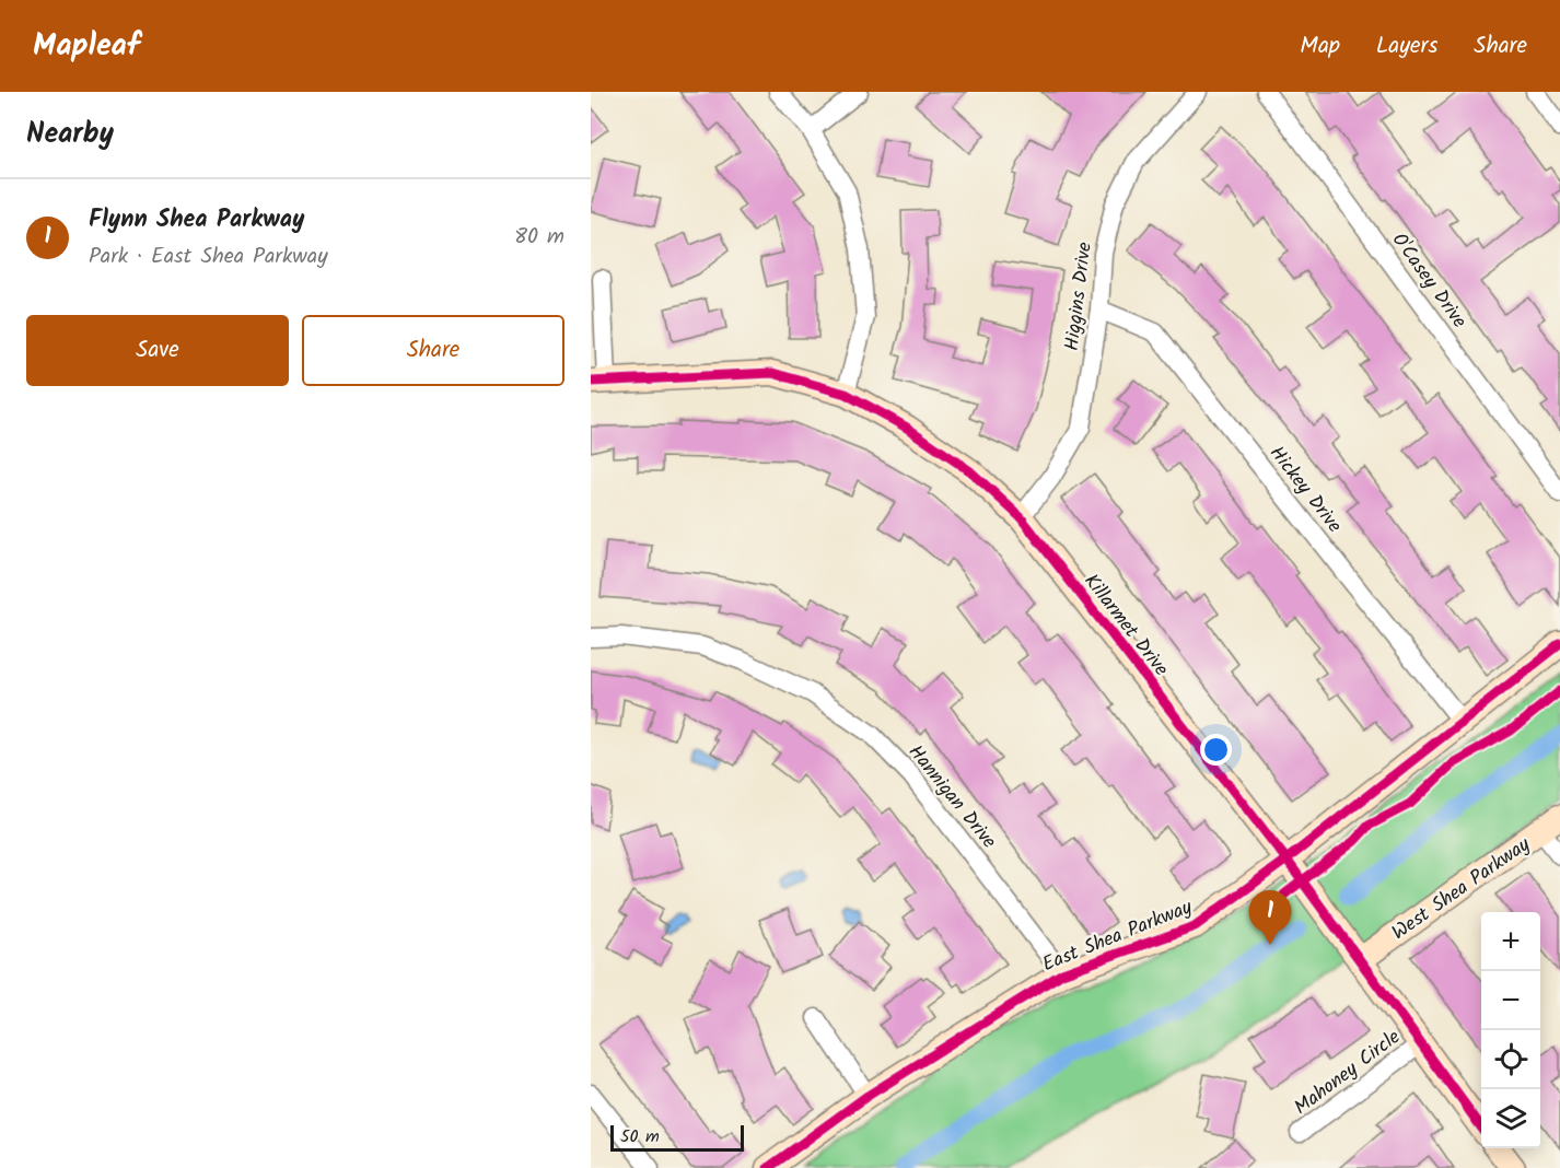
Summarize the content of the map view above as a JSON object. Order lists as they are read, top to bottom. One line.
{"streets":{"street":["O'Casey Drive","Higgins Drive","Hickey Drive","Killarmet Drive","Hannigan Drive","West Shea Parkway","East Shea Parkway","Mahoney Circle"]},"crossings":[["Higgins Drive","Hickey Drive"],["Higgins Drive","Killarmet Drive"],["Hickey Drive","East Shea Parkway"],["Killarmet Drive","West Shea Parkway"],["Killarmet Drive","East Shea Parkway"],["Killarmet Drive","Mahoney Circle"],["Hannigan Drive","East Shea Parkway"]],"scale_bar":"50 m","page":{"header":"Mapleaf","nav":["Map","Layers","Share"],"heading":"Nearby","list":[{"mark":"1","name":"Flynn Shea Parkway","note":"Park · East Shea Parkway","value":"80 m"}],"buttons":["Save","Share"],"pins":"1","map_buttons":["+","−"],"scale":"50 m"}}
